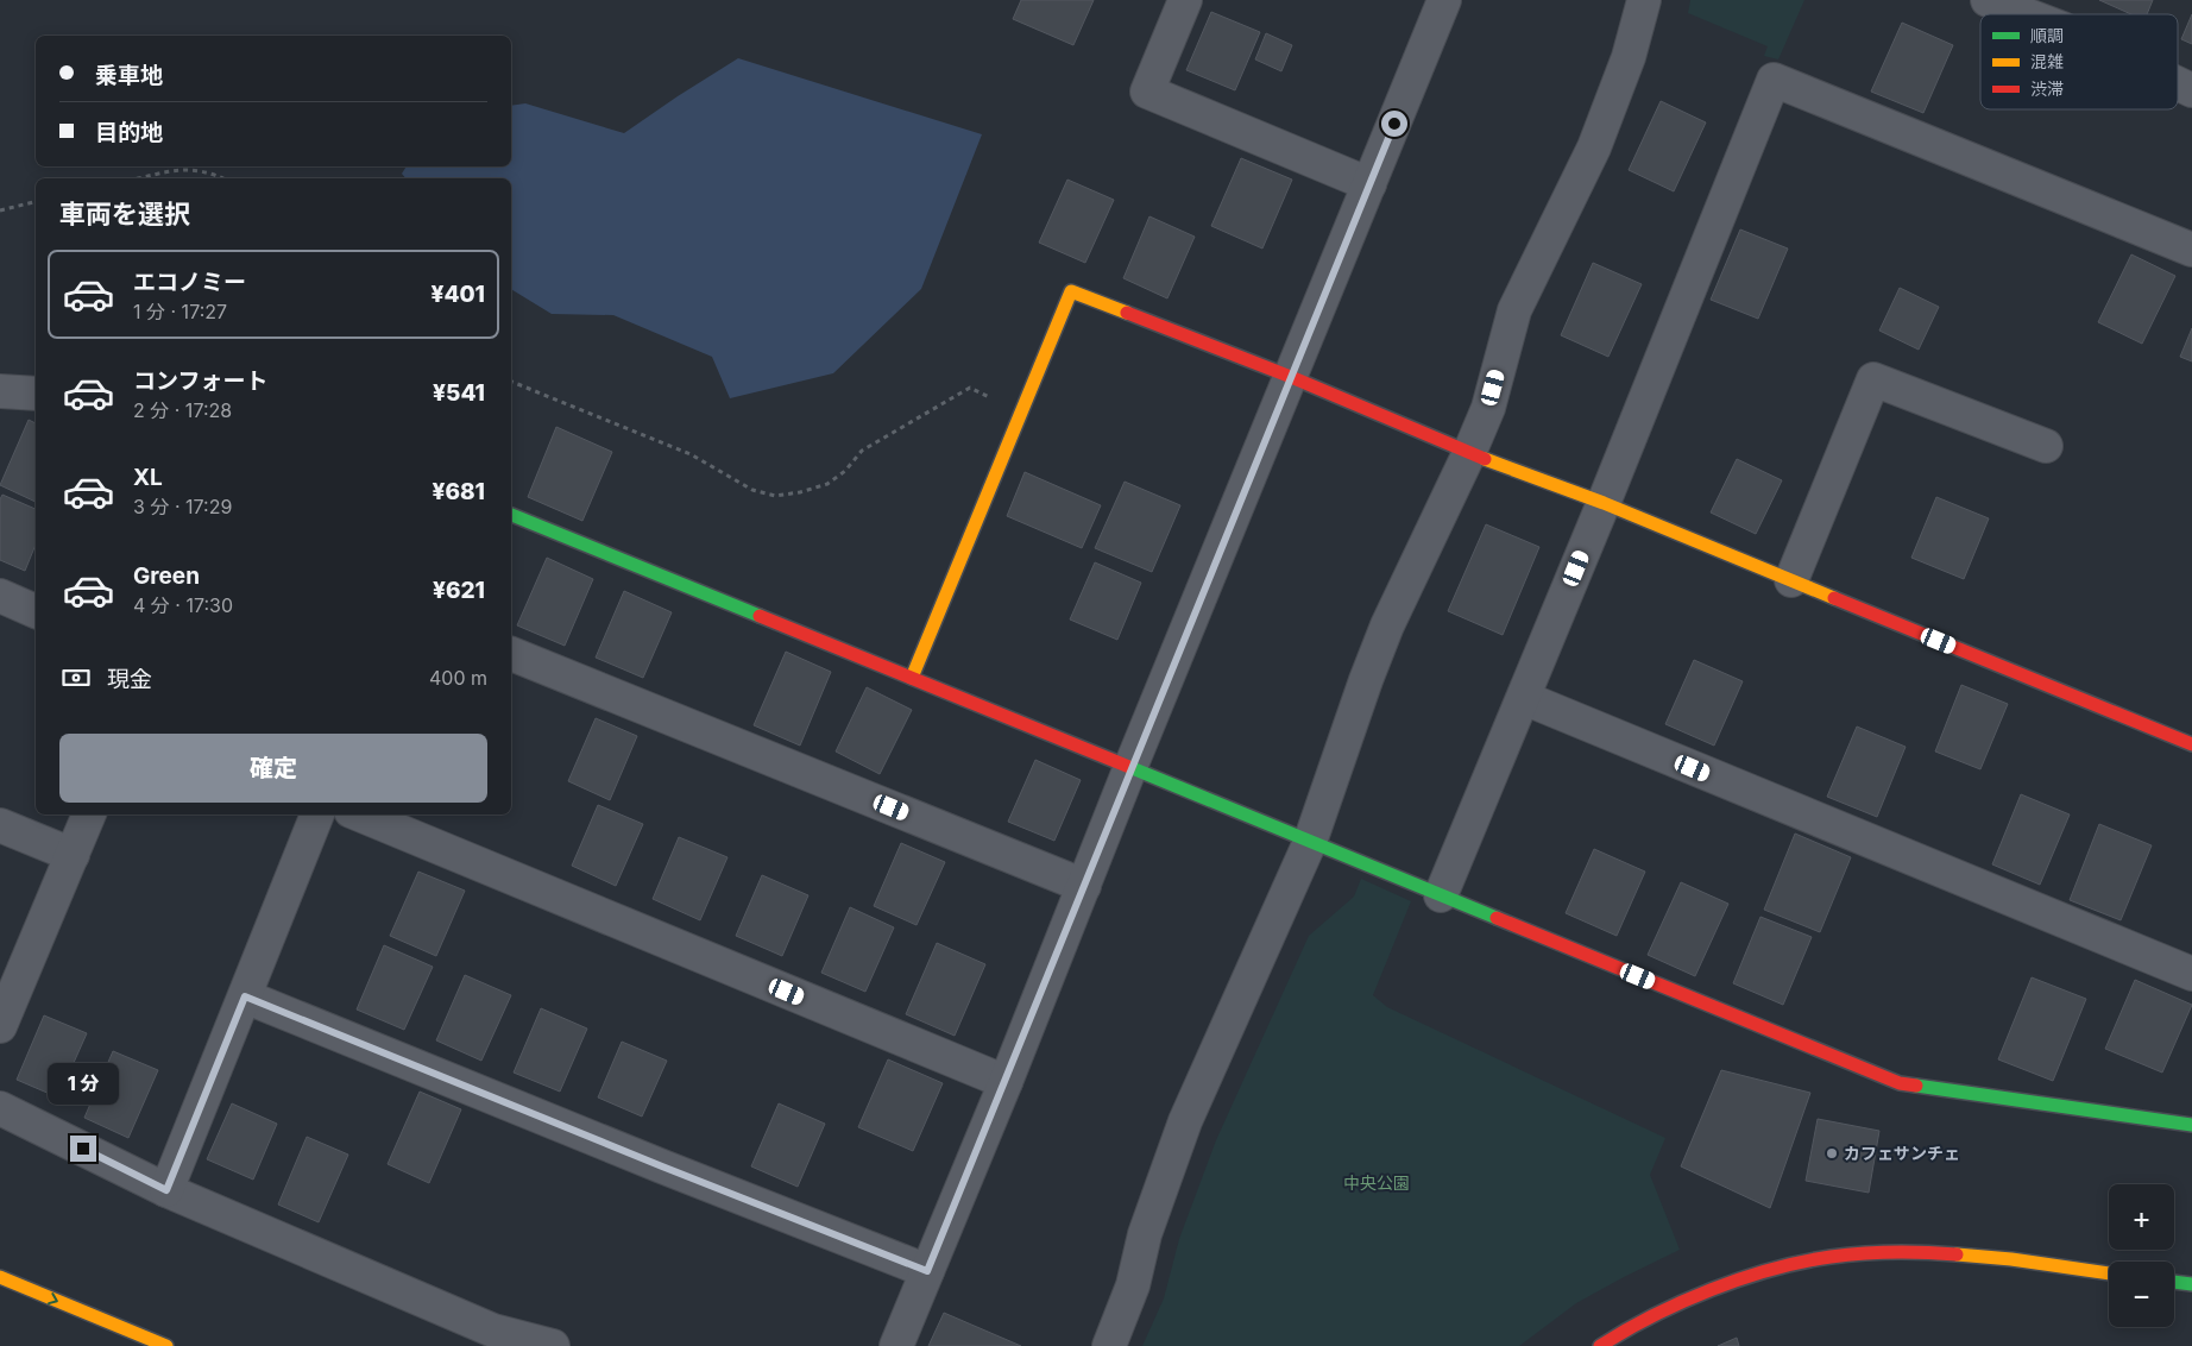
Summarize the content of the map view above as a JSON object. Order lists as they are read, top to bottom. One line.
{"parks":["中央公園"],"places":["カフェサンチェ"],"legend":["順調","混雑","渋滞"],"page":{"banner":["乗車地","目的地"],"heading":"車両を選択","list":[{"name":"エコノミー","note":"1 分 · 17:27","value":"¥401"},{"name":"コンフォート","note":"2 分 · 17:28","value":"¥541"},{"name":"XL","note":"3 分 · 17:29","value":"¥681"},{"name":"Green","note":"4 分 · 17:30","value":"¥621"}],"pay":["現金","400 m"],"buttons":"確定","bubble":"1 分","map_buttons":["+","−"]}}
